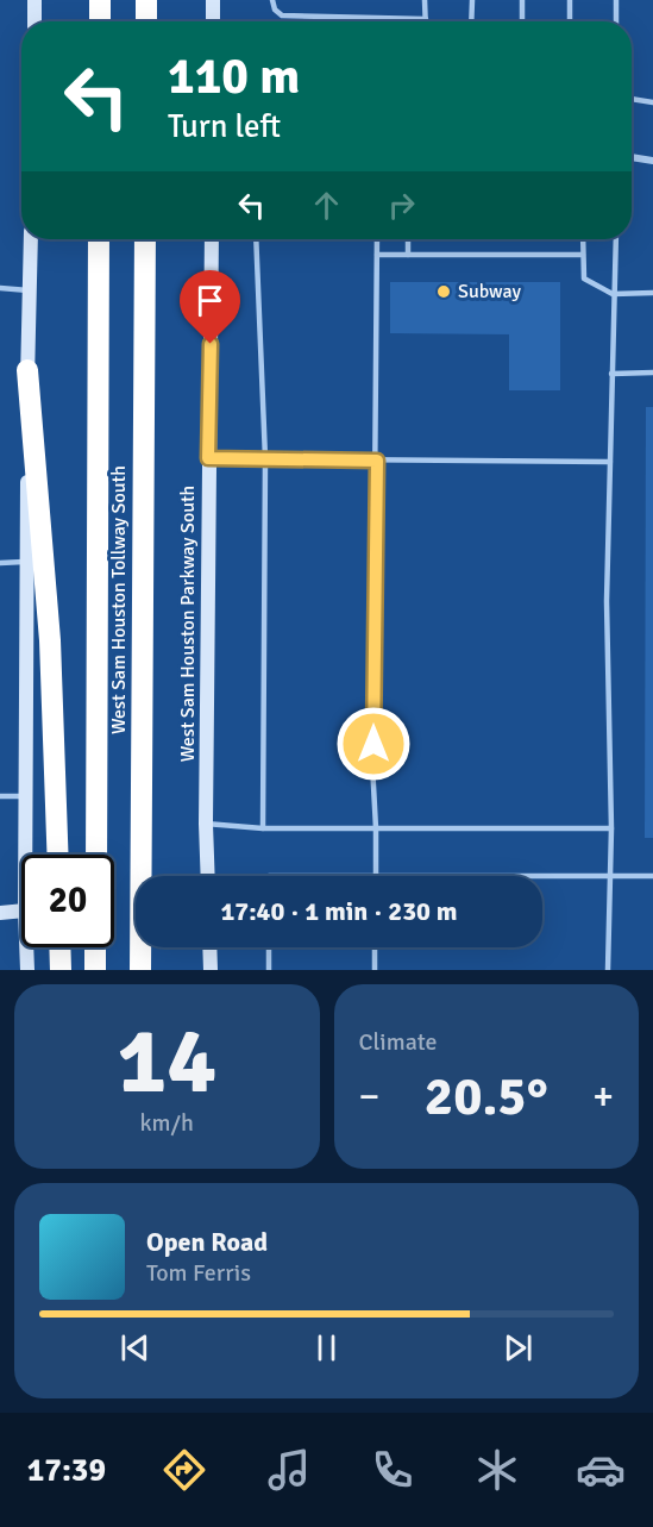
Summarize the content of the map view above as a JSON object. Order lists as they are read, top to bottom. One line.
{"streets":{"highway":["West Sam Houston Tollway South"],"main road":["West Sam Houston Parkway South"]},"places":["Subway"],"page":{"turn":["110 m","Turn left"],"limit":"20","trip":"17:40 · 1 min · 230 m","tile":[["14","km/h"],"Climate"],"heat":["−","20.5°","+"],"song":["Open Road","Tom Ferris"],"tabs":"17:39"}}
